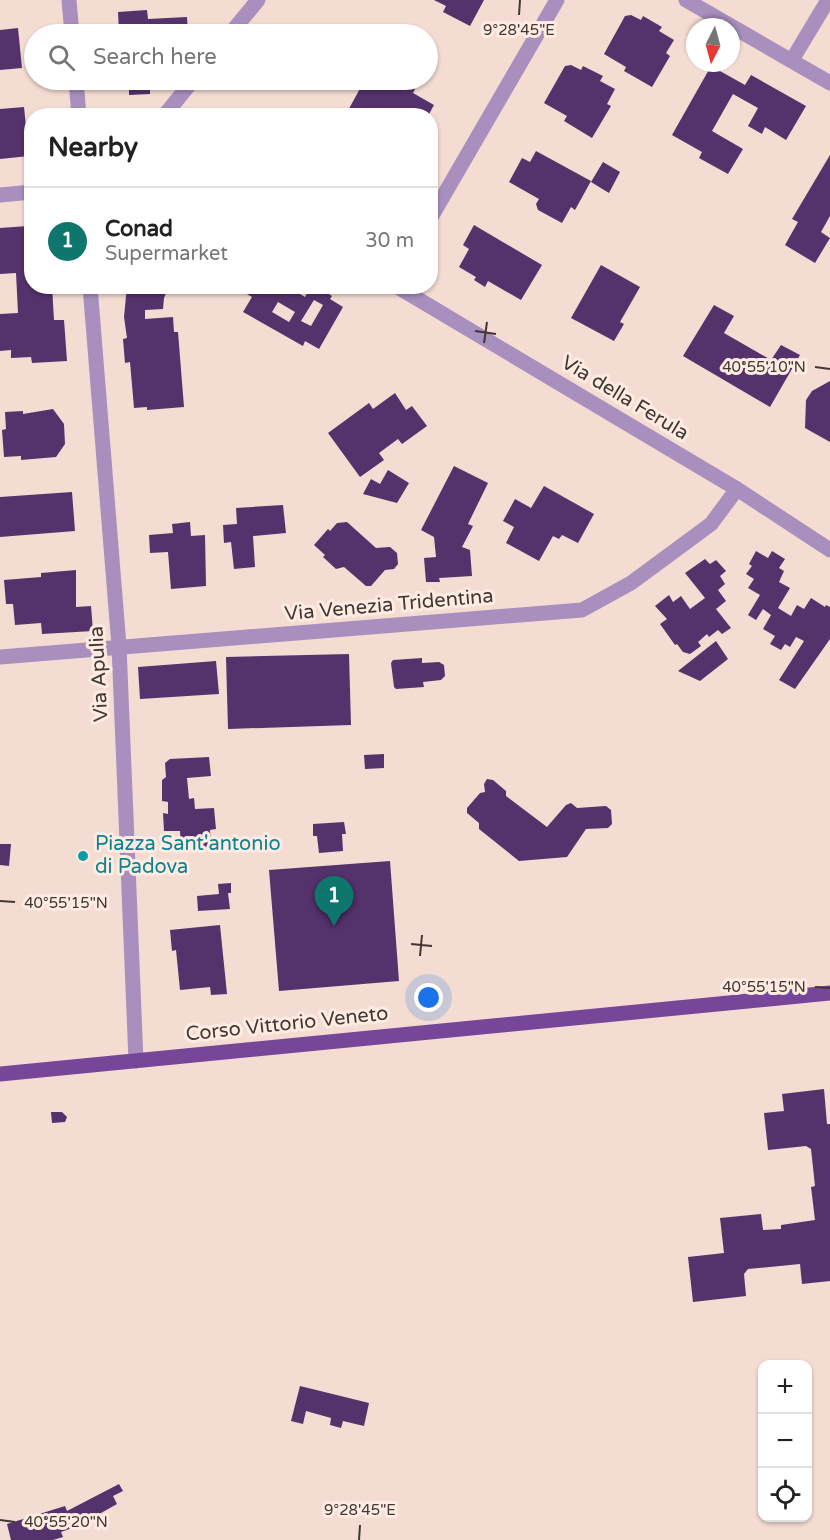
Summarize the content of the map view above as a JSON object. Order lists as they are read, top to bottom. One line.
{"streets":{"main road":["Corso Vittorio Veneto"],"street":["Via della Ferula","Via Venezia Tridentina","Via Apulia"]},"crossings":[["Via della Ferula","Via Venezia Tridentina"],["Via Venezia Tridentina","Via Apulia"],["Via Apulia","Corso Vittorio Veneto"]],"places":["Piazza Sant'antonio di Padova"],"north":"bottom","page":{"search":"Search here","heading":"Nearby","list":[{"mark":"1","name":"Conad","note":"Supermarket","value":"30 m"}],"pins":"1","map_buttons":["+","−"]},"coordinates":["9°28'45\"E","40°55'10\"N","40°55'15\"N","40°55'20\"N"]}
